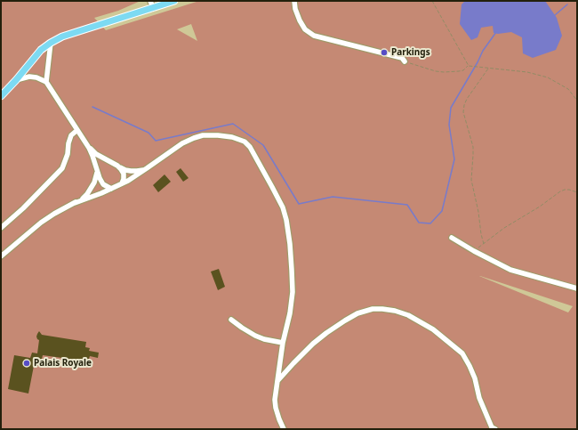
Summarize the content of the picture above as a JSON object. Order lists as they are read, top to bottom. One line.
{"places":["Parkings","Palais Royale"]}
